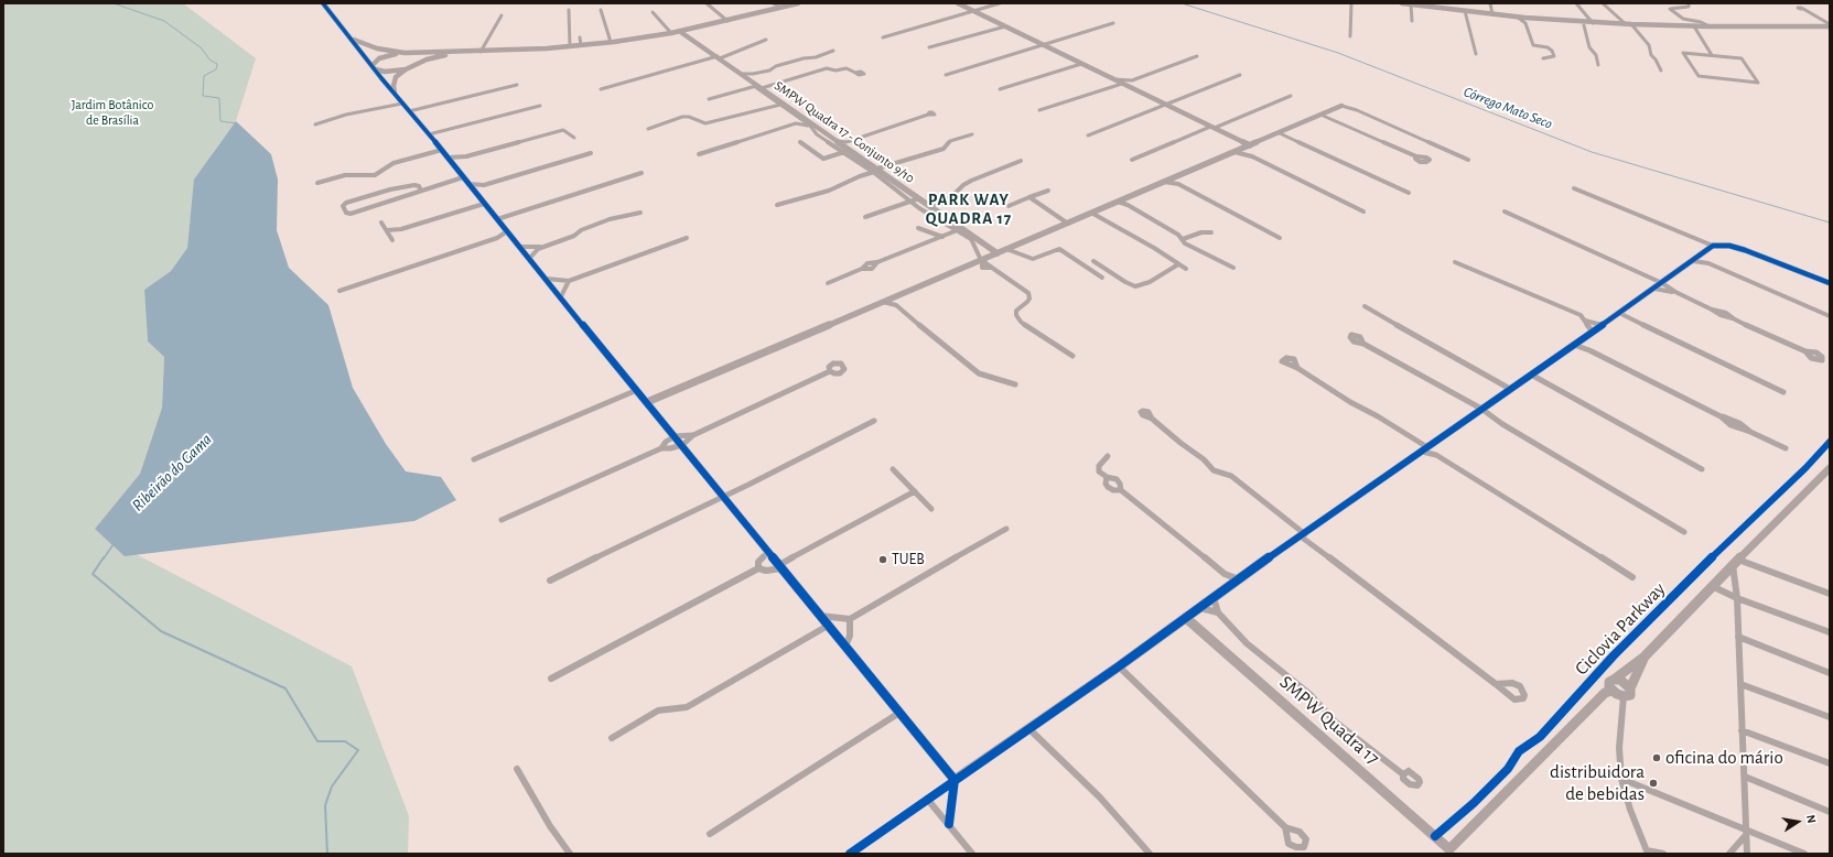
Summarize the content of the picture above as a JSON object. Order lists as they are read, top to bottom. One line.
{"streets":{"street":["SMPW Quadra 17 - Conjunto 9/10","SMPW Quadra 17"],"cycle path":["Ciclovia Parkway"]},"districts":["PARK WAY QUADRA 17"],"water":["Córrego Mato Seco","Ribeirão do Gama"],"parks":["Jardim Botânico de Brasília"],"places":["TUEB","oficina do mário","distribuidora de bebidas"],"north":"right"}
